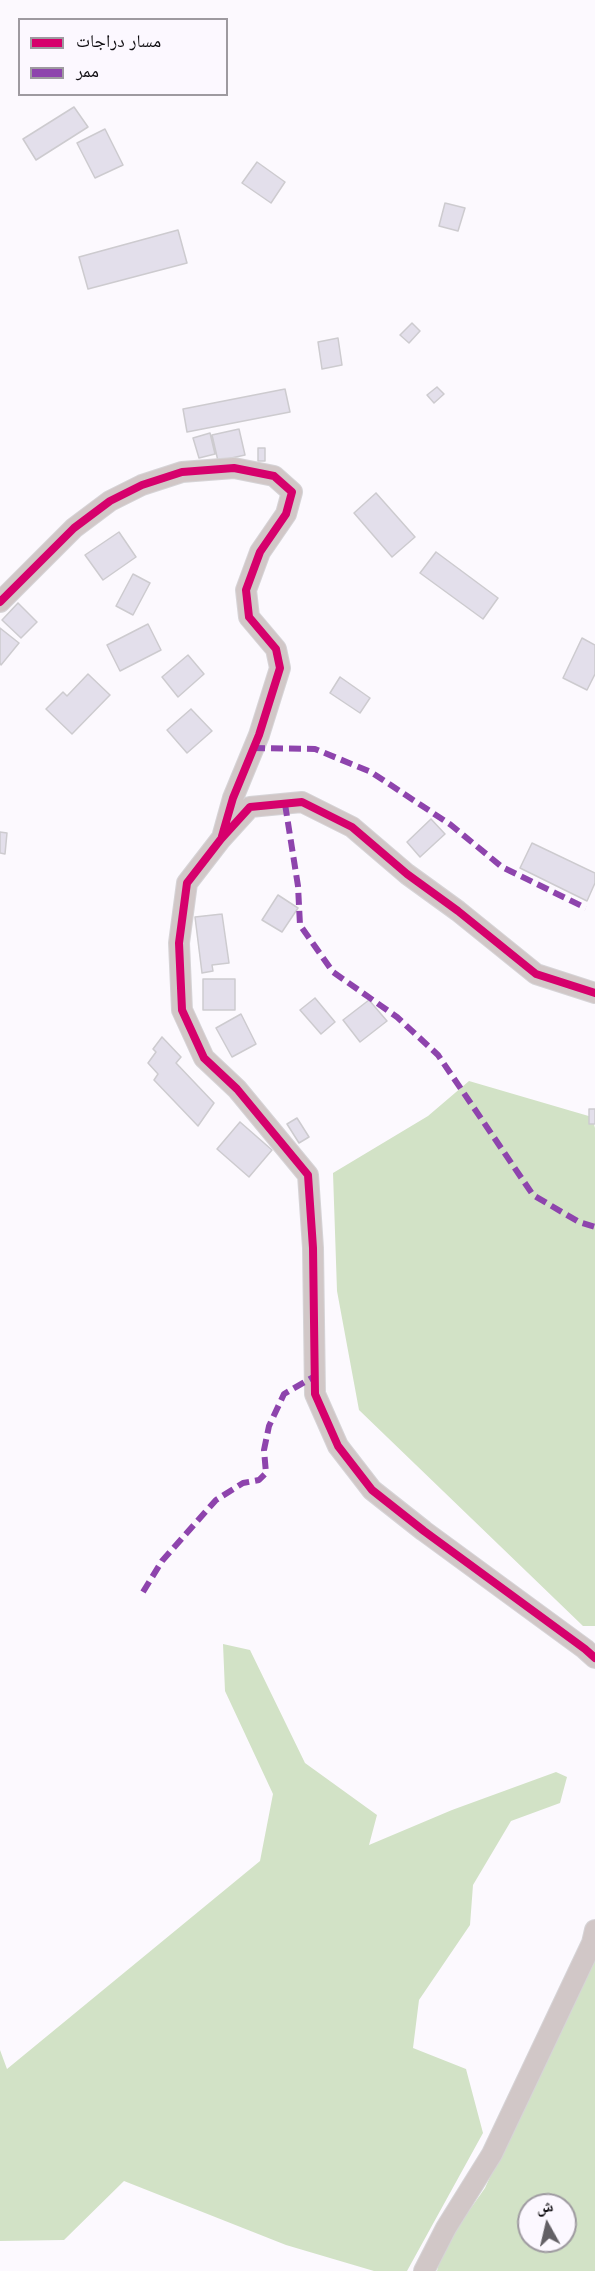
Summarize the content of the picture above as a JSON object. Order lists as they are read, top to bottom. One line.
{"legend":["مسار دراجات","ممر"],"north":"top"}
